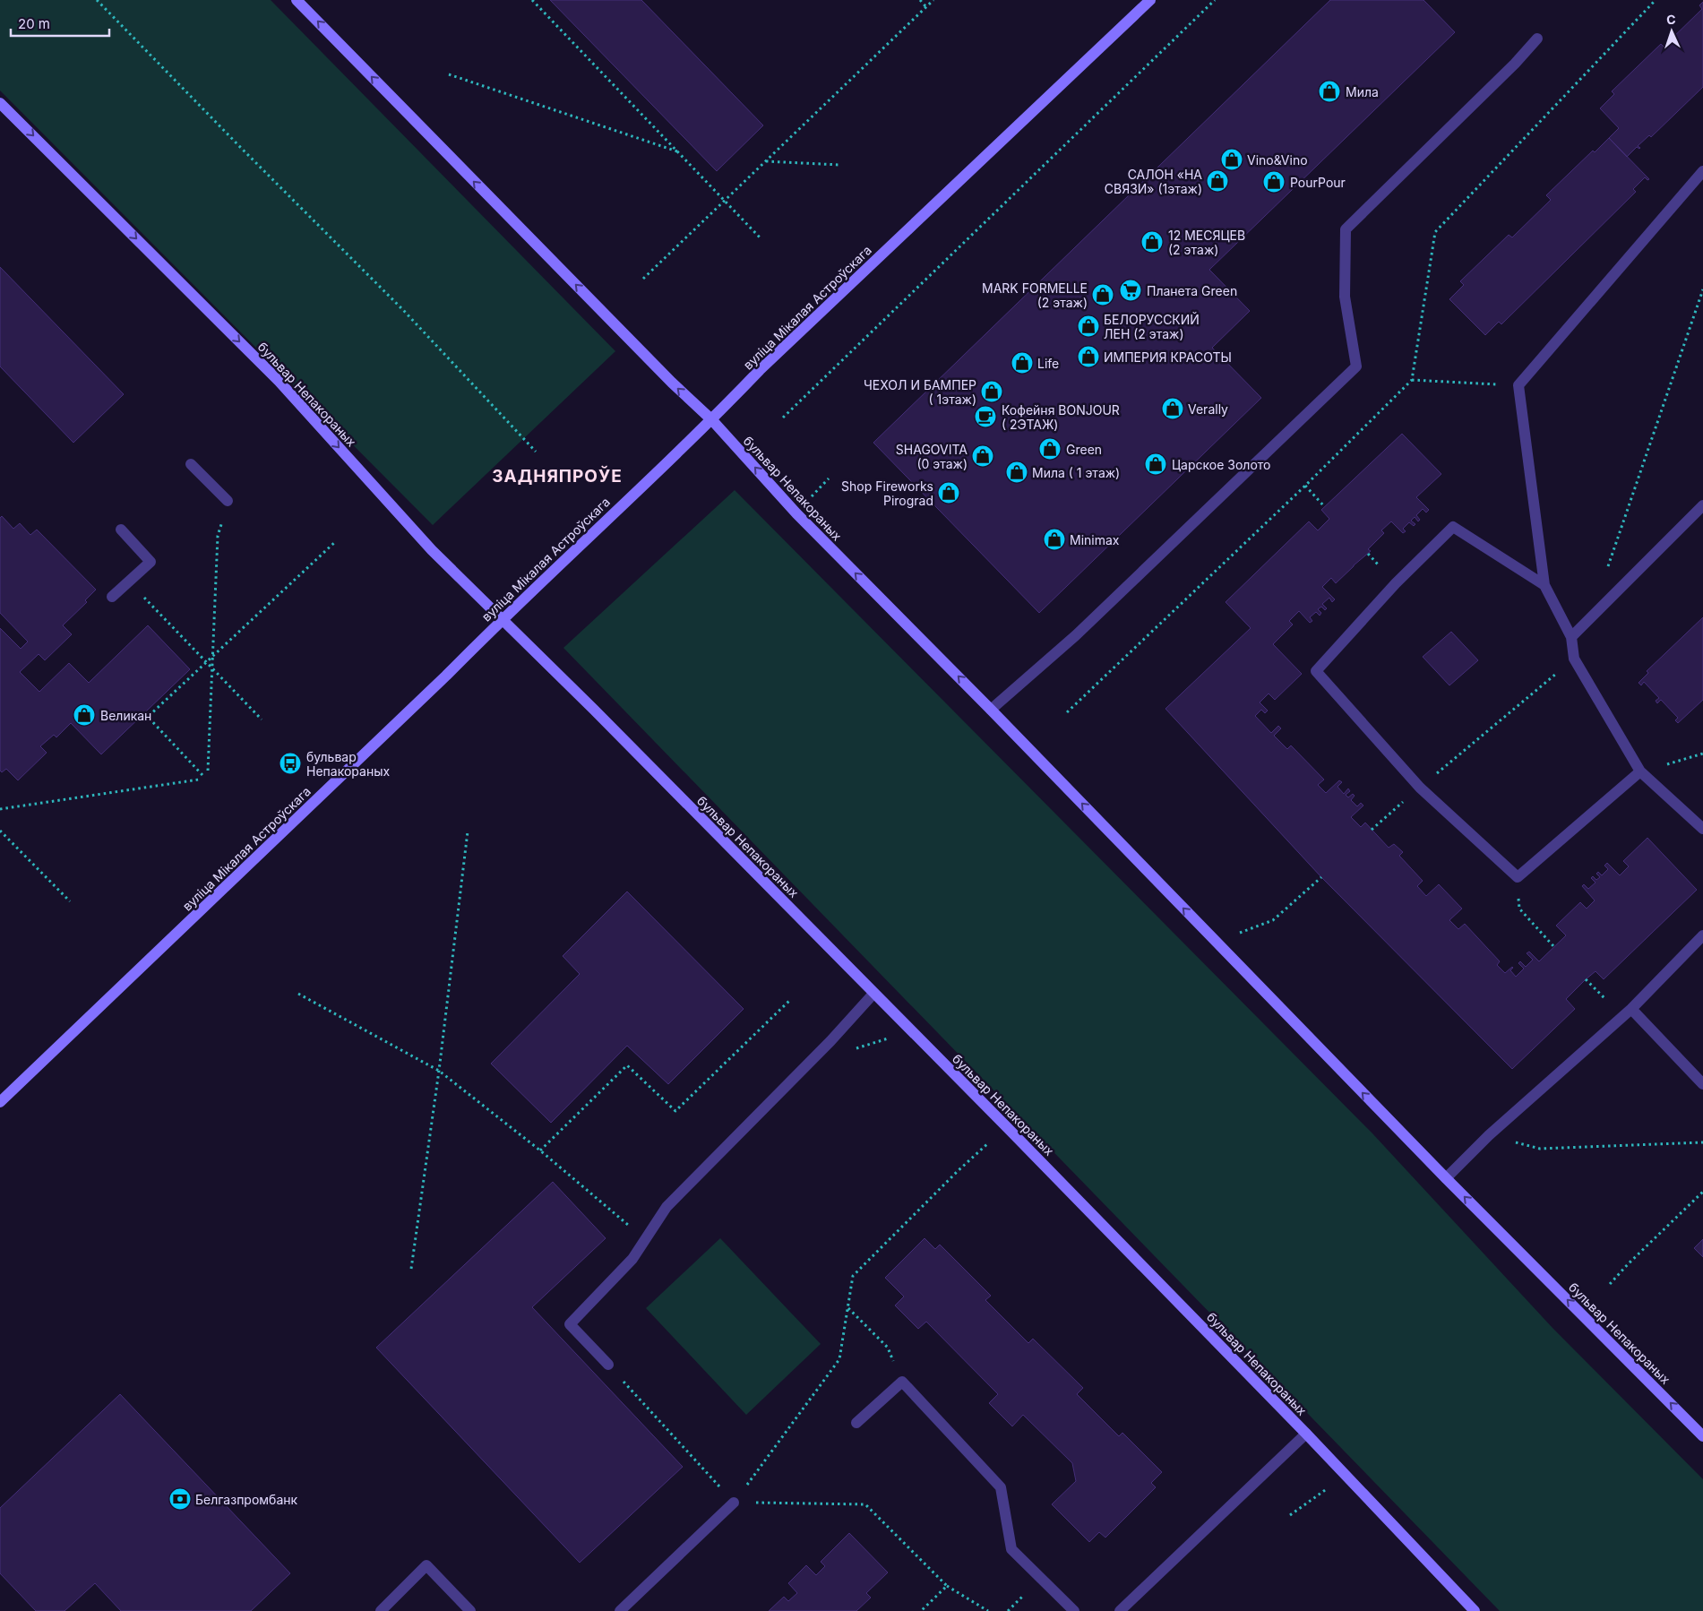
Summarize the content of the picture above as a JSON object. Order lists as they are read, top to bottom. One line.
{"streets":{"main road":["вуліца Мікалая Астроўскага","бульвар Непакораных"]},"crossings":[["вуліца Мікалая Астроўскага","бульвар Непакораных"]],"districts":["ЗАДНЯПРОЎЕ"],"places":{"shop":["Мила","Vino&Vino","САЛОН «НА СВЯЗИ» (1этаж)","PourPour","12 МЕСЯЦЕВ (2 этаж)","MARK FORMELLE (2 этаж)","БЕЛОРУССКИЙ ЛЕН (2 этаж)","ИМПЕРИЯ КРАСОТЫ","Life","ЧЕХОЛ И БАМПЕР ( 1этаж)","Verally","Green","SHAGOVITA (0 этаж)","Царское Золото","Мила ( 1 этаж)","Shop Fireworks Pirograd","Minimax","Великан"],"supermarket":["Планета Green"],"cafe":["Кофейня BONJOUR ( 2ЭТАЖ)"],"bus stop":["бульвар Непакораных"],"bank":["Белгазпромбанк"]},"scale_bar":"20 m","north":"top"}
